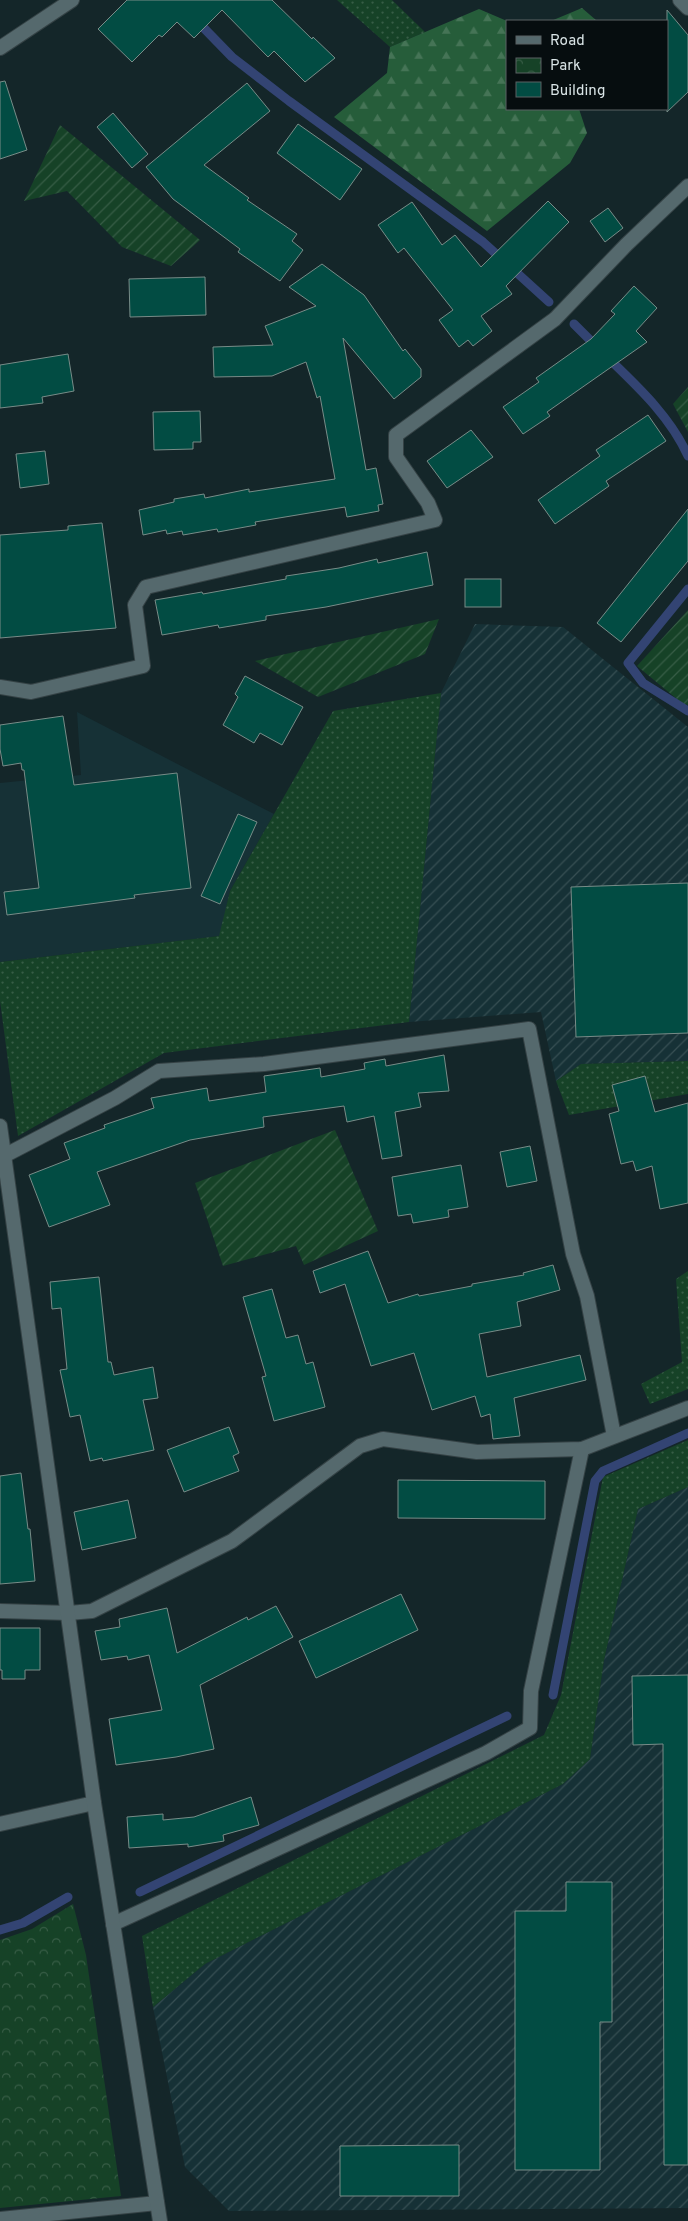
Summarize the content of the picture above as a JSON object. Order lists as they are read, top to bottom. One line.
{"legend":["Road","Park","Building"]}
